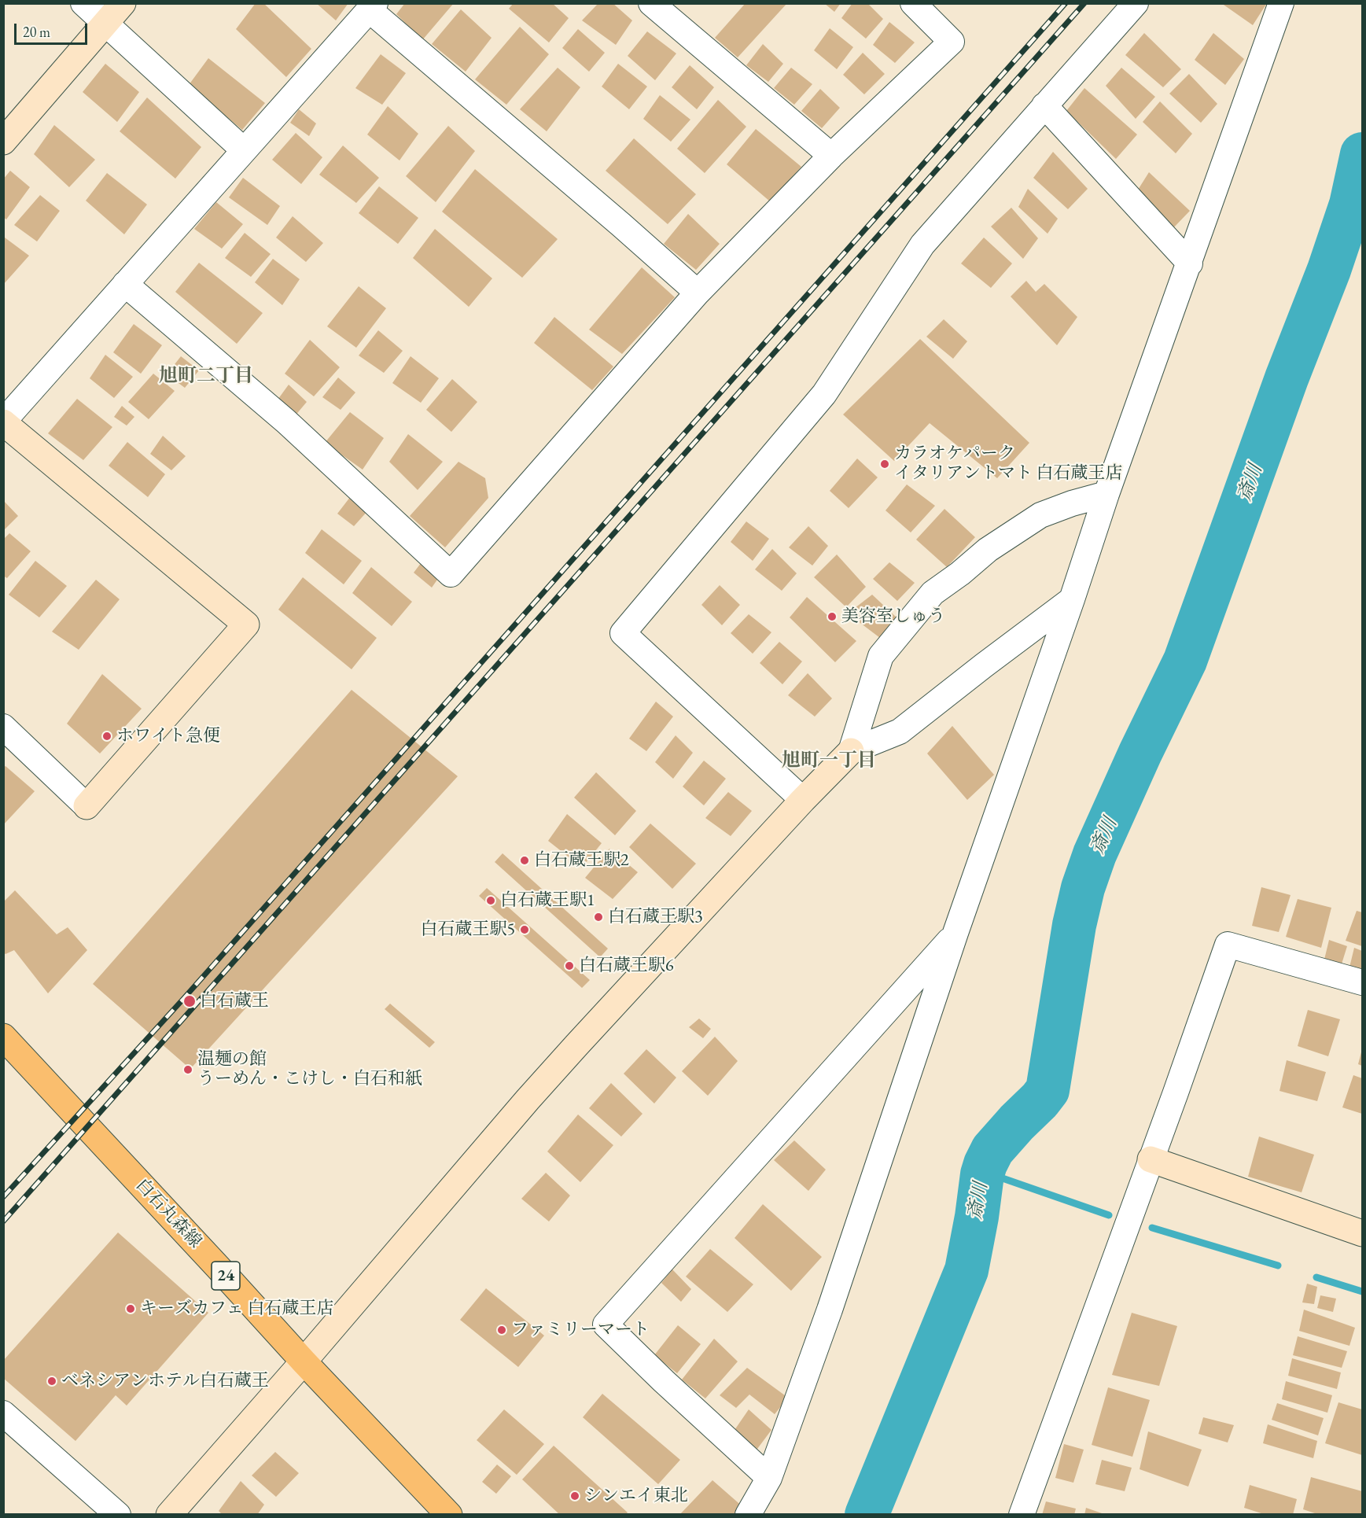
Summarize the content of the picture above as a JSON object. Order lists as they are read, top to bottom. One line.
{"streets":{"main road":["白石丸森線","24"]},"districts":["旭町二丁目","旭町一丁目"],"water":["斎川"],"places":["カラオケパーク イタリアントマト 白石蔵王店","美容室しゅう","ホワイト急便","白石蔵王駅2","白石蔵王駅1","白石蔵王駅3","白石蔵王駅5","白石蔵王駅6","白石蔵王","温麺の館 うーめん・こけし・白石和紙","キーズカフェ 白石蔵王店","ファミリーマート","ベネシアンホテル白石蔵王","シンエイ東北"],"scale_bar":"20 m"}
